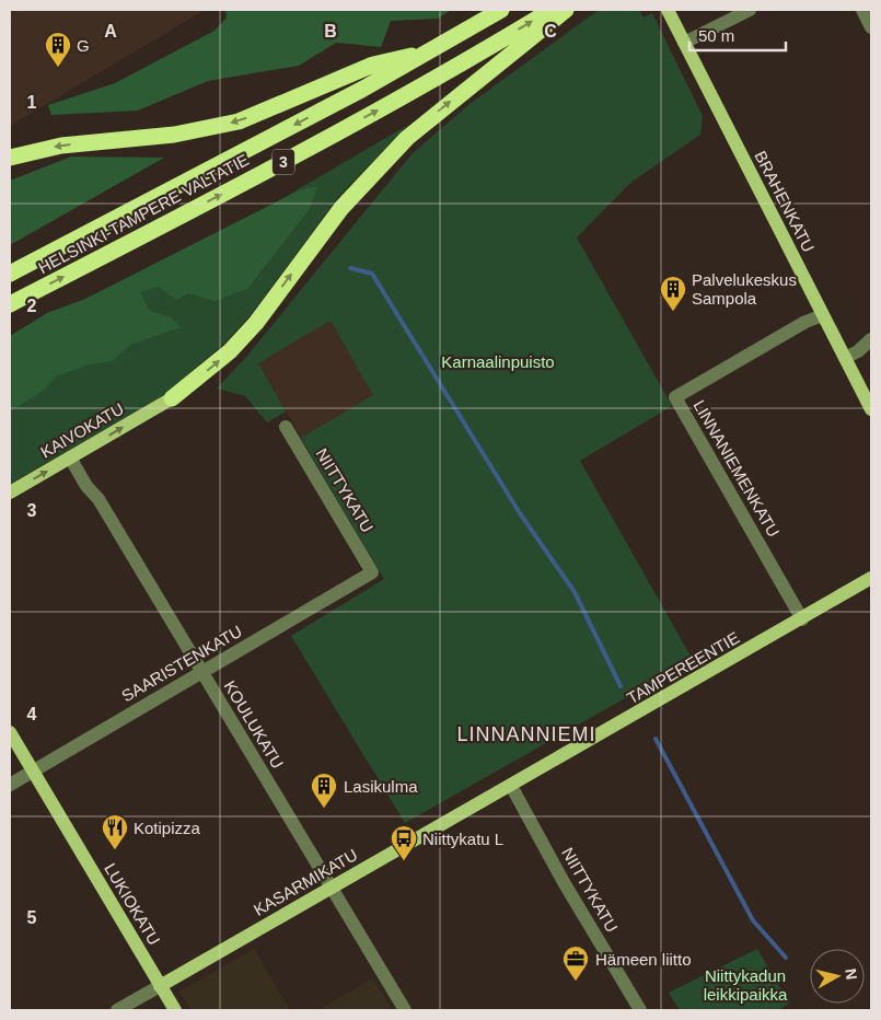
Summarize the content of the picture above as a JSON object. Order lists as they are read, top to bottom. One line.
{"streets":{"highway":["3","HELSINKI-TAMPERE VALTATIE"],"main road":["BRAHENKATU","KAIVOKATU","TAMPEREENTIE","KASARMIKATU","LUKIOKATU"],"street":["LINNANIEMENKATU","NIITTYKATU","SAARISTENKATU","KOULUKATU"]},"crossings":[["BRAHENKATU","LINNANIEMENKATU"],["KAIVOKATU","KOULUKATU"],["LINNANIEMENKATU","TAMPEREENTIE"],["NIITTYKATU","SAARISTENKATU"],["NIITTYKATU","TAMPEREENTIE"],["NIITTYKATU","KASARMIKATU"],["SAARISTENKATU","KOULUKATU"],["SAARISTENKATU","LUKIOKATU"],["TAMPEREENTIE","KASARMIKATU"],["KOULUKATU","KASARMIKATU"],["KASARMIKATU","LUKIOKATU"]],"one_way":["KAIVOKATU"],"districts":["LINNANNIEMI"],"parks":["Karnaalinpuisto","Niittykadun leikkipaikka"],"places":{"building":["G","Palvelukeskus Sampola","Lasikulma"],"restaurant":["Kotipizza"],"bus stop":["Niittykatu L"],"office":["Hämeen liitto"]},"scale_bar":"50 m","north":"right","grid":{"columns":["A","B","C"],"rows":["1","2","3","4","5"]}}
